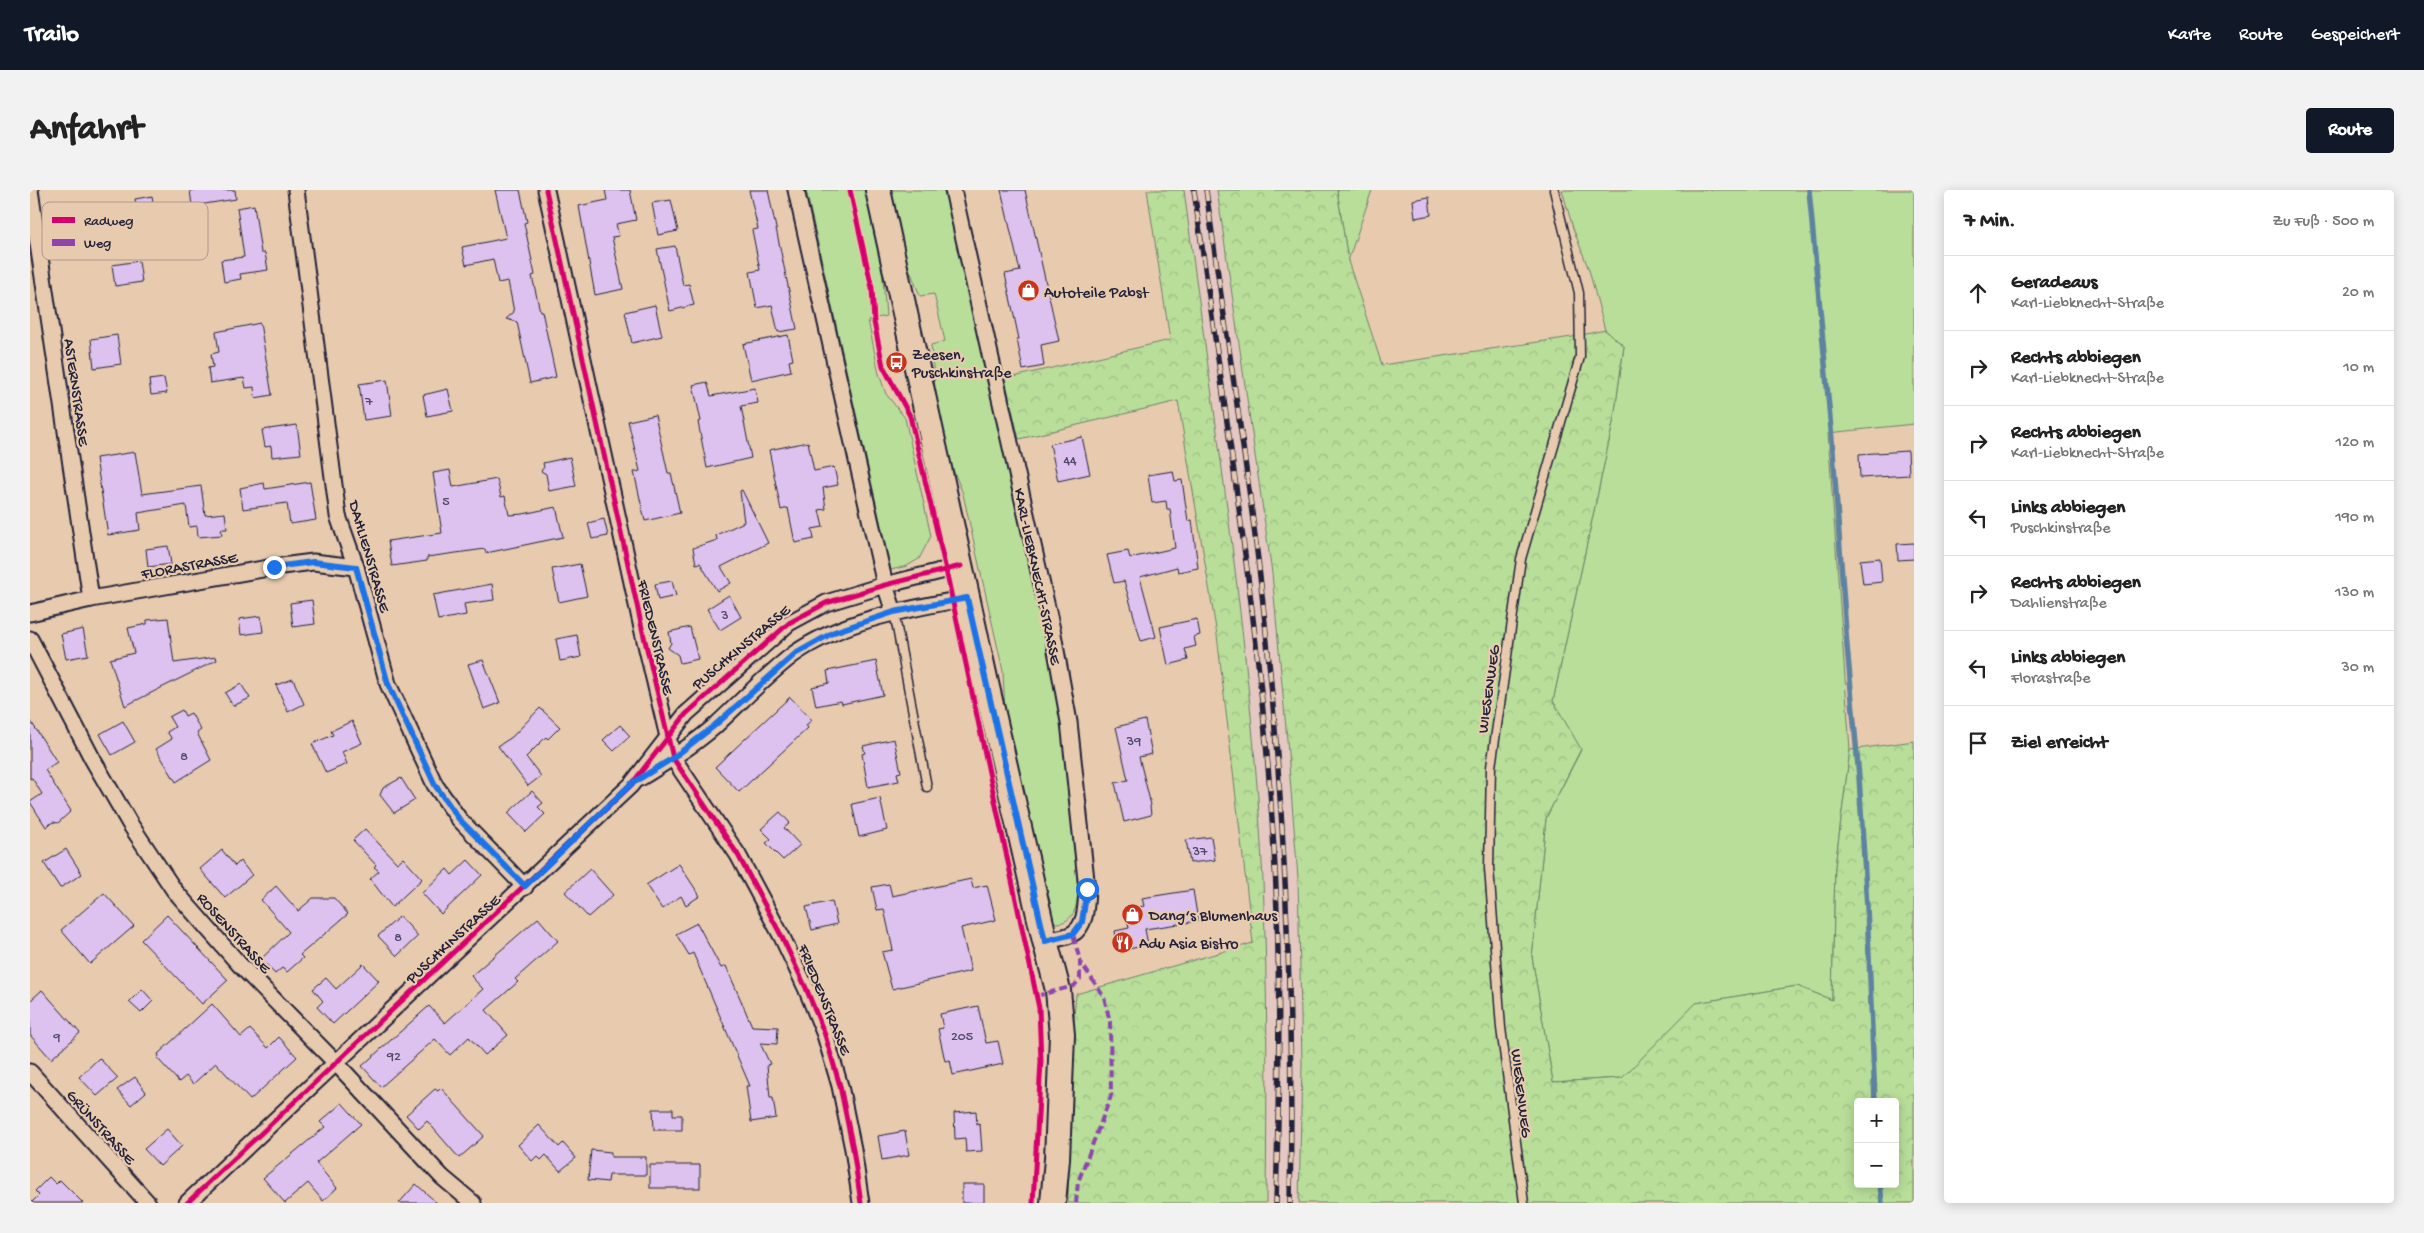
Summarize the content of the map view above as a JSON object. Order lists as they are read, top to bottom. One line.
{"streets":{"street":["ASTERNSTRASSE","DAHLIENSTRASSE","FLORASTRASSE","KARL-LIEBKNECHT-STRASSE","FRIEDENSTRASSE","PUSCHKINSTRASSE","ROSENSTRASSE","GRÜNSTRASSE"],"lane":["WIESENWEG"]},"crossings":[["ASTERNSTRASSE","FLORASTRASSE"],["DAHLIENSTRASSE","FLORASTRASSE"],["DAHLIENSTRASSE","PUSCHKINSTRASSE"],["FRIEDENSTRASSE","PUSCHKINSTRASSE"],["PUSCHKINSTRASSE","ROSENSTRASSE"]],"places":{"shop":["Autoteile Pabst","Dang‘s Blumenhaus"],"bus stop":["Zeesen, Puschkinstraße"],"restaurant":["Adu Asia Bistro"]},"house_numbers":["7","44","5","3","39","8","37","8","205","9","92"],"legend":["Radweg","Weg"],"page":{"header":"Trailo","nav":["Karte","Route","Gespeichert"],"buttons":"Route","title":"Anfahrt","heading":["7 Min.","Zu Fuß · 500 m"],"list":[["Geradeaus","Karl-Liebknecht-Straße","20 m"],["Rechts abbiegen","Karl-Liebknecht-Straße","10 m"],["Rechts abbiegen","Karl-Liebknecht-Straße","120 m"],["Links abbiegen","Puschkinstraße","190 m"],["Rechts abbiegen","Dahlienstraße","130 m"],["Links abbiegen","Florastraße","30 m"],"Ziel erreicht"],"map_buttons":["+","−"]}}
